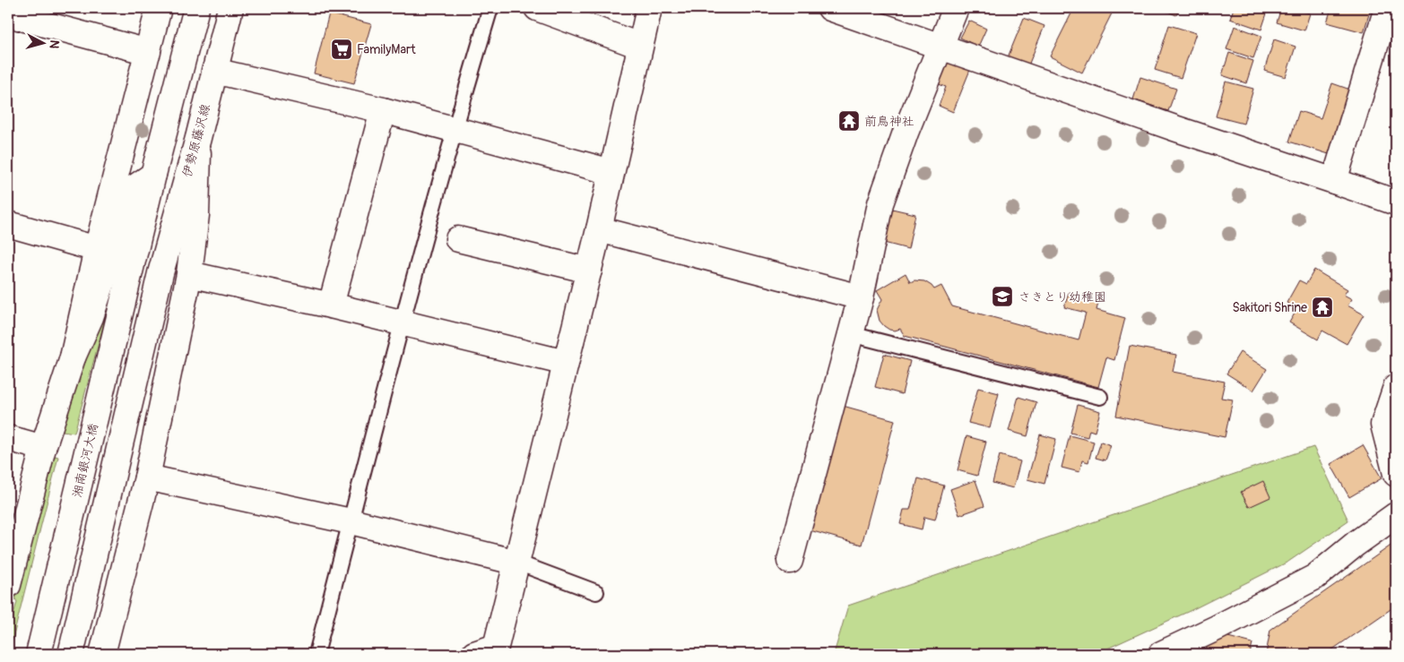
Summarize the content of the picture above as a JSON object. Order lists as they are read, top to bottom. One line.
{"streets":{"street":["伊勢原藤沢線","湘南銀河大橋"]},"places":{"supermarket":["FamilyMart"],"temple":["前鳥神社","Sakitori Shrine"],"school or university":["さきとり幼稚園"]},"north":"right"}
